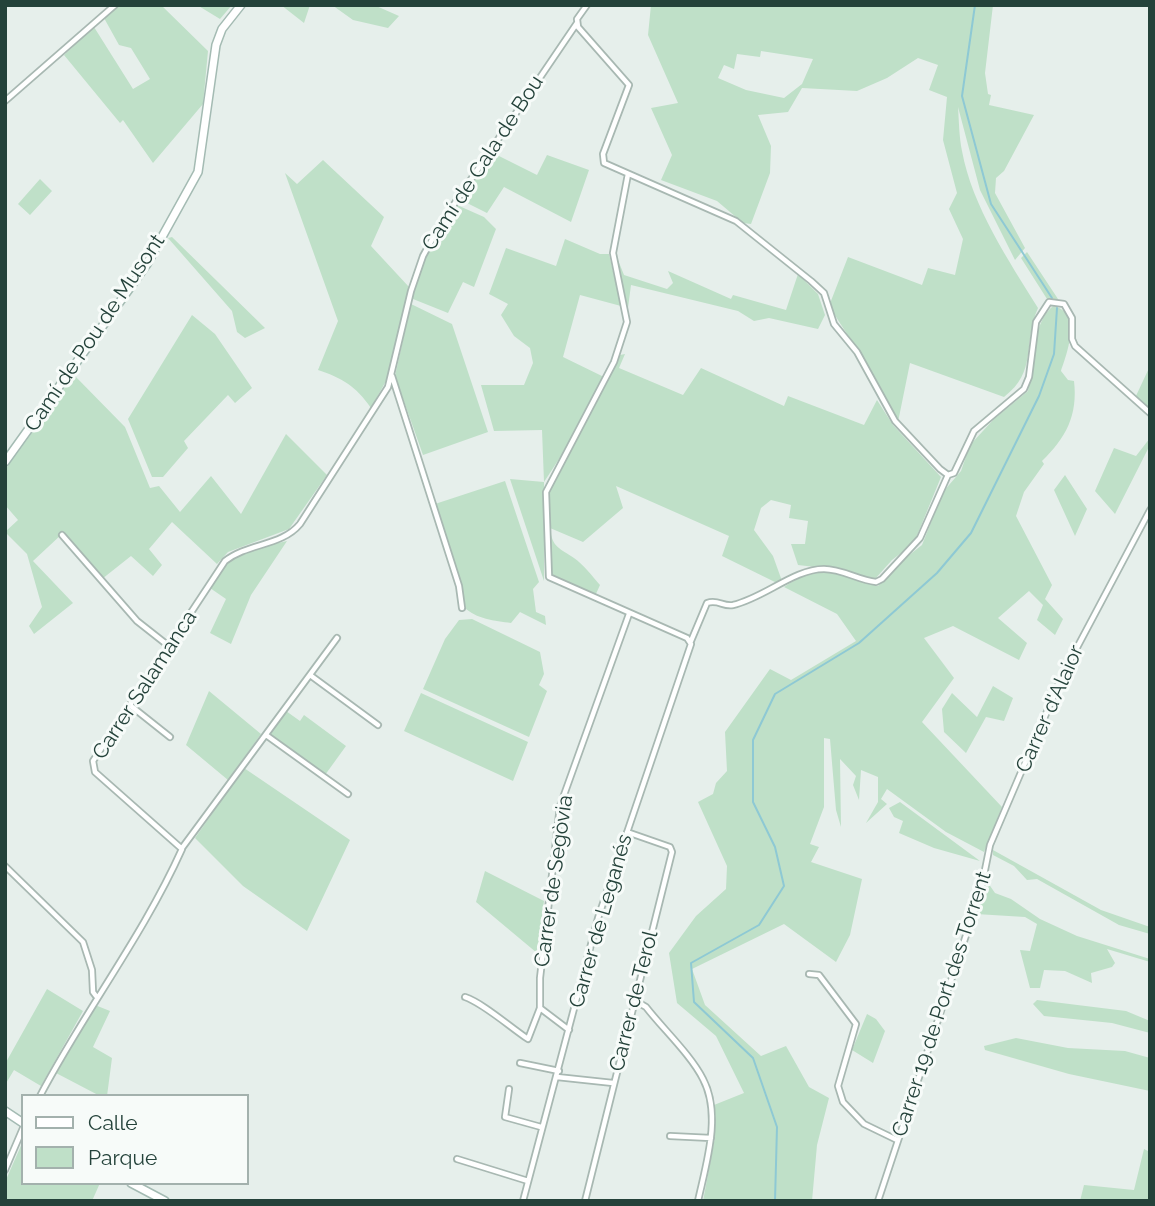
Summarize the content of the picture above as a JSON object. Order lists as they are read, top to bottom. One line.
{"streets":{"street":["Camí de Cala de Bou","Camí de Pou de Musont","Carrer Salamanca","Carrer d'Alaior","Carrer de Segòvia","Carrer de Leganés","Carrer de Terol","Carrer 19 de Port des Torrent"]},"crossings":[["Camí de Cala de Bou","Carrer Salamanca"],["Carrer d'Alaior","Carrer 19 de Port des Torrent"],["Carrer de Leganés","Carrer de Terol"]],"legend":["Calle","Parque"]}
